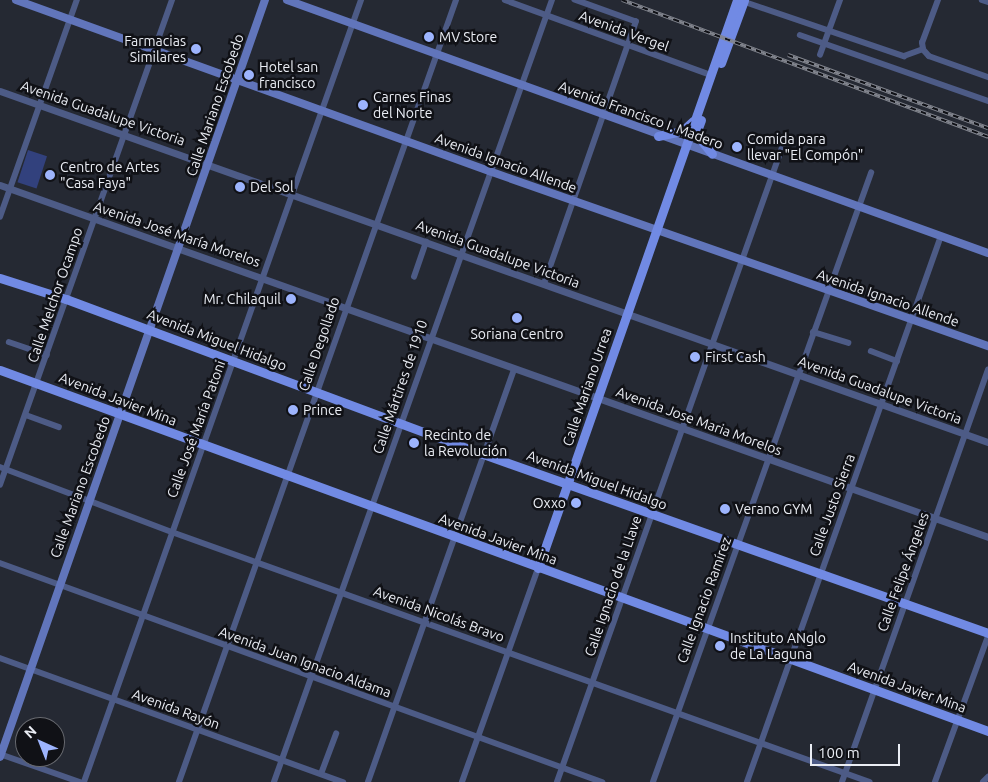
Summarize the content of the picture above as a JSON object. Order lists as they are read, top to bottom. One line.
{"streets":{"main road":["Calle Mariano Escobedo","Avenida Francisco I. Madero","Avenida Ignacio Allende","Avenida Miguel Hidalgo","Calle Mariano Urrea","Avenida Javier Mina"],"street":["Avenida Vergel","Avenida Guadalupe Victoria","Avenida José María Morelos","Calle Melchor Ocampo","Calle Degollado","Calle Mártires de 1910","Avenida Jose Maria Morelos","Calle José María Patoni","Calle Justo Sierra","Calle Felipe Ángeles","Calle Ignacio de la Llave","Calle Ignacio Ramírez","Avenida Nicolás Bravo","Avenida Juan Ignacio Aldama","Avenida Rayón"]},"crossings":[["Avenida Vergel","Calle Mártires de 1910"],["Calle Mariano Escobedo","Avenida Guadalupe Victoria"],["Calle Mariano Escobedo","Avenida Ignacio Allende"],["Calle Mariano Escobedo","Avenida José María Morelos"],["Calle Mariano Escobedo","Avenida Miguel Hidalgo"],["Calle Mariano Escobedo","Avenida Javier Mina"],["Calle Mariano Escobedo","Avenida Nicolás Bravo"],["Calle Mariano Escobedo","Avenida Juan Ignacio Aldama"],["Calle Mariano Escobedo","Avenida Rayón"],["Avenida Guadalupe Victoria","Calle Melchor Ocampo"],["Avenida Guadalupe Victoria","Calle Degollado"],["Avenida Guadalupe Victoria","Calle Mártires de 1910"],["Avenida Guadalupe Victoria","Calle Mariano Urrea"],["Avenida Guadalupe Victoria","Calle José María Patoni"],["Avenida Guadalupe Victoria","Calle Justo Sierra"],["Avenida Guadalupe Victoria","Calle Felipe Ángeles"],["Avenida Guadalupe Victoria","Calle Ignacio de la Llave"],["Avenida Guadalupe Victoria","Calle Ignacio Ramírez"],["Avenida Francisco I. Madero","Calle Degollado"],["Avenida Francisco I. Madero","Calle Mártires de 1910"],["Avenida Francisco I. Madero","Calle Mariano Urrea"],["Avenida Francisco I. Madero","Calle José María Patoni"],["Avenida Francisco I. Madero","Calle Justo Sierra"],["Avenida Francisco I. Madero","Calle Ignacio de la Llave"],["Avenida Francisco I. Madero","Calle Ignacio Ramírez"],["Avenida Ignacio Allende","Calle Melchor Ocampo"],["Avenida Ignacio Allende","Calle Degollado"],["Avenida Ignacio Allende","Calle Mártires de 1910"],["Avenida Ignacio Allende","Calle Mariano Urrea"],["Avenida Ignacio Allende","Calle José María Patoni"],["Avenida Ignacio Allende","Calle Justo Sierra"],["Avenida Ignacio Allende","Calle Ignacio de la Llave"],["Avenida Ignacio Allende","Calle Ignacio Ramírez"],["Avenida José María Morelos","Calle Melchor Ocampo"],["Avenida José María Morelos","Calle Degollado"],["Avenida José María Morelos","Avenida Jose Maria Morelos"],["Avenida José María Morelos","Calle José María Patoni"],["Calle Melchor Ocampo","Avenida Miguel Hidalgo"],["Calle Melchor Ocampo","Avenida Javier Mina"],["Calle Melchor Ocampo","Avenida Nicolás Bravo"],["Avenida Miguel Hidalgo","Calle Degollado"],["Avenida Miguel Hidalgo","Calle Mártires de 1910"],["Avenida Miguel Hidalgo","Calle Mariano Urrea"],["Avenida Miguel Hidalgo","Calle José María Patoni"],["Avenida Miguel Hidalgo","Calle Justo Sierra"],["Avenida Miguel Hidalgo","Calle Felipe Ángeles"],["Avenida Miguel Hidalgo","Calle Ignacio de la Llave"],["Avenida Miguel Hidalgo","Calle Ignacio Ramírez"],["Calle Degollado","Avenida Javier Mina"],["Calle Degollado","Avenida Jose Maria Morelos"],["Calle Degollado","Avenida Nicolás Bravo"],["Calle Degollado","Avenida Juan Ignacio Aldama"],["Calle Degollado","Avenida Rayón"],["Calle Mártires de 1910","Avenida Javier Mina"],["Calle Mártires de 1910","Avenida Jose Maria Morelos"],["Calle Mártires de 1910","Avenida Nicolás Bravo"],["Calle Mártires de 1910","Avenida Juan Ignacio Aldama"],["Calle Mártires de 1910","Avenida Rayón"],["Calle Mariano Urrea","Avenida Javier Mina"],["Calle Mariano Urrea","Avenida Jose Maria Morelos"],["Calle Mariano Urrea","Avenida Nicolás Bravo"],["Calle Mariano Urrea","Avenida Juan Ignacio Aldama"],["Avenida Javier Mina","Calle José María Patoni"],["Avenida Javier Mina","Calle Justo Sierra"],["Avenida Javier Mina","Calle Felipe Ángeles"],["Avenida Javier Mina","Calle Ignacio de la Llave"],["Avenida Javier Mina","Calle Ignacio Ramírez"],["Avenida Jose Maria Morelos","Calle Justo Sierra"],["Avenida Jose Maria Morelos","Calle Felipe Ángeles"],["Avenida Jose Maria Morelos","Calle Ignacio de la Llave"],["Avenida Jose Maria Morelos","Calle Ignacio Ramírez"],["Calle José María Patoni","Avenida Nicolás Bravo"],["Calle José María Patoni","Avenida Juan Ignacio Aldama"],["Calle José María Patoni","Avenida Rayón"],["Calle Justo Sierra","Avenida Nicolás Bravo"],["Calle Felipe Ángeles","Avenida Nicolás Bravo"],["Calle Ignacio de la Llave","Avenida Nicolás Bravo"],["Calle Ignacio de la Llave","Avenida Juan Ignacio Aldama"],["Calle Ignacio Ramírez","Avenida Nicolás Bravo"]],"places":["MV Store","Farmacias Similares","Hotel san francisco","Carnes Finas del Norte","Comida para llevar \"El Compón\"","Centro de Artes \"Casa Faya\"","Del Sol","Mr. Chilaquil","Soriana Centro","First Cash","Prince","Recinto de la Revolución","Oxxo","Verano GYM","Instituto ANglo de La Laguna"],"scale_bar":"100 m","north":"top left"}
